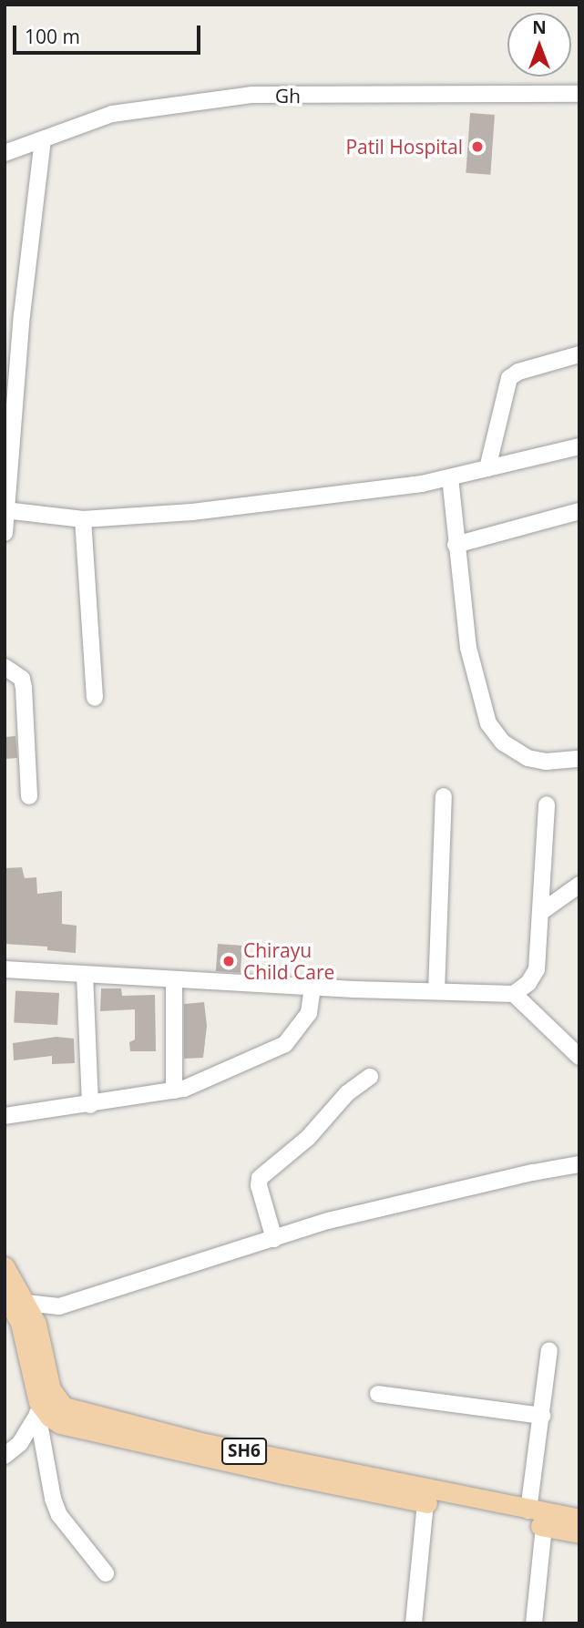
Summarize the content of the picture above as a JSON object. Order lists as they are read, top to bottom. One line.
{"streets":{"main road":["SH6"],"street":["Gh"]},"places":["Patil Hospital","Chirayu Child Care"],"scale_bar":"100 m","north":"top"}
